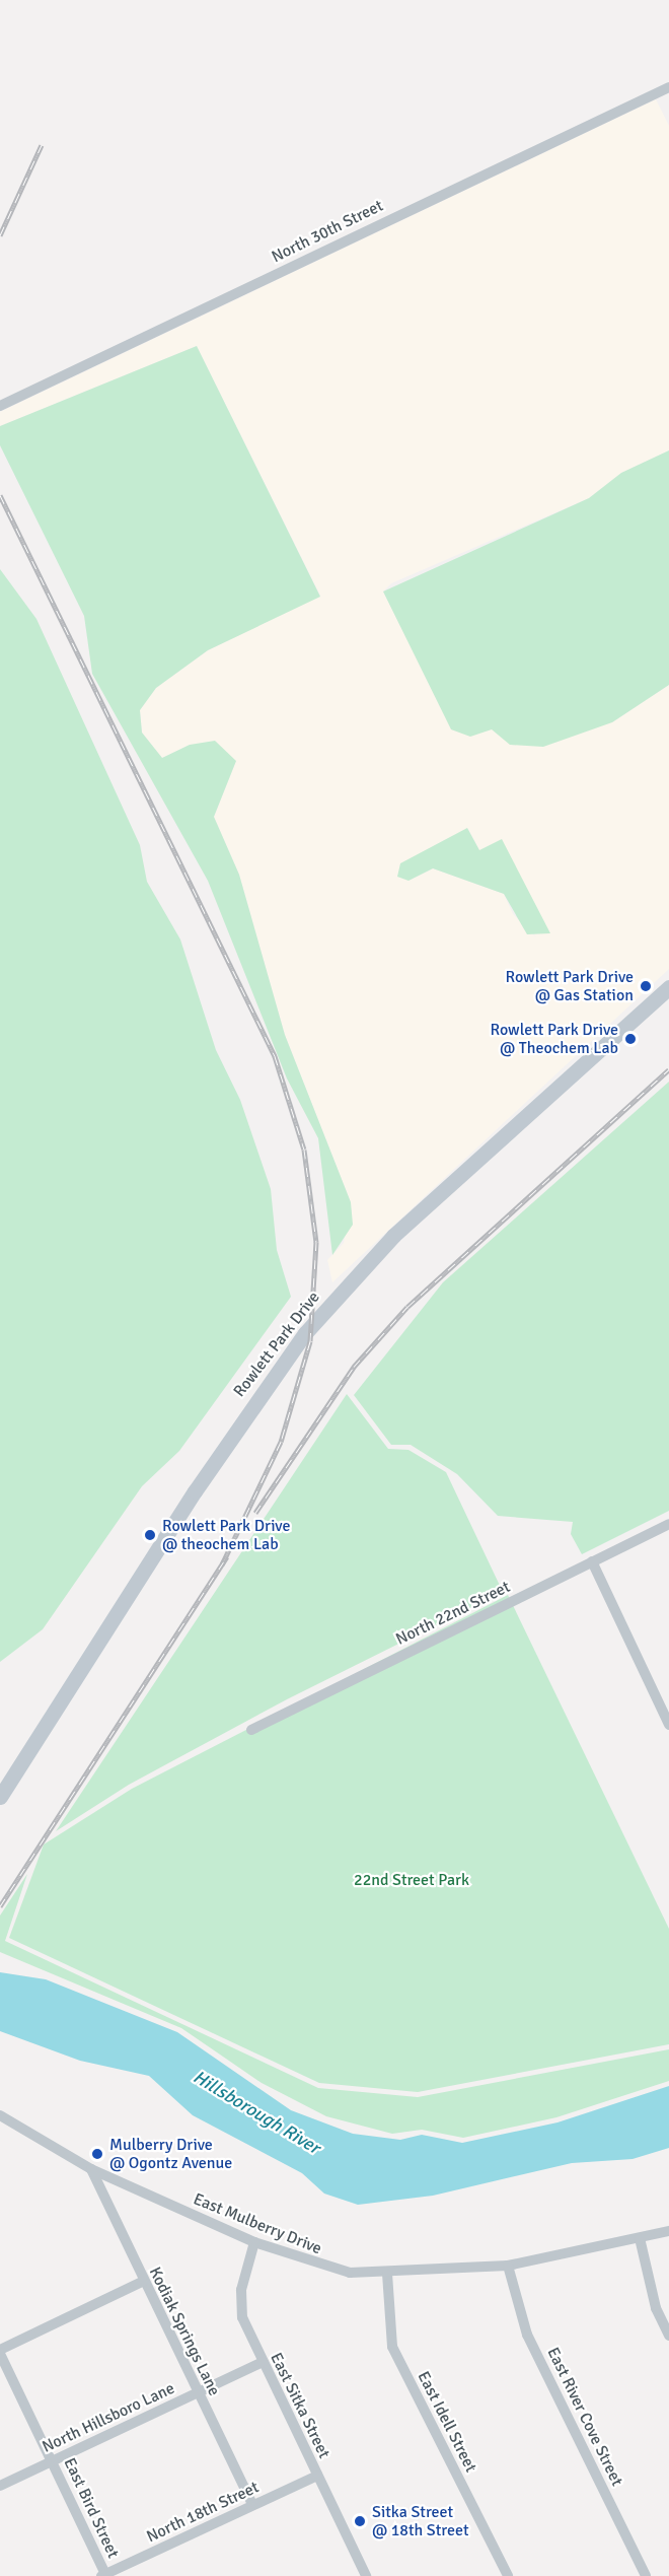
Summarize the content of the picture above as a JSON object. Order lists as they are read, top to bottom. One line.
{"streets":{"street":["North 30th Street","Rowlett Park Drive","North 22nd Street","East Mulberry Drive","Kodiak Springs Lane","East Sitka Street","East River Cove Street","North Hillsboro Lane","East Idell Street","East Bird Street","North 18th Street"]},"crossings":[["East Mulberry Drive","Kodiak Springs Lane"],["East Mulberry Drive","East Sitka Street"],["East Mulberry Drive","East River Cove Street"],["East Mulberry Drive","East Idell Street"],["Kodiak Springs Lane","North Hillsboro Lane"],["Kodiak Springs Lane","North 18th Street"],["East Sitka Street","North Hillsboro Lane"],["East Sitka Street","North 18th Street"],["North Hillsboro Lane","East Bird Street"],["East Bird Street","North 18th Street"]],"water":["Hillsborough River"],"parks":["22nd Street Park"],"places":["Rowlett Park Drive @ Gas Station","Rowlett Park Drive @ Theochem Lab","Rowlett Park Drive @ theochem Lab","Mulberry Drive @ Ogontz Avenue","Sitka Street @ 18th Street"]}
